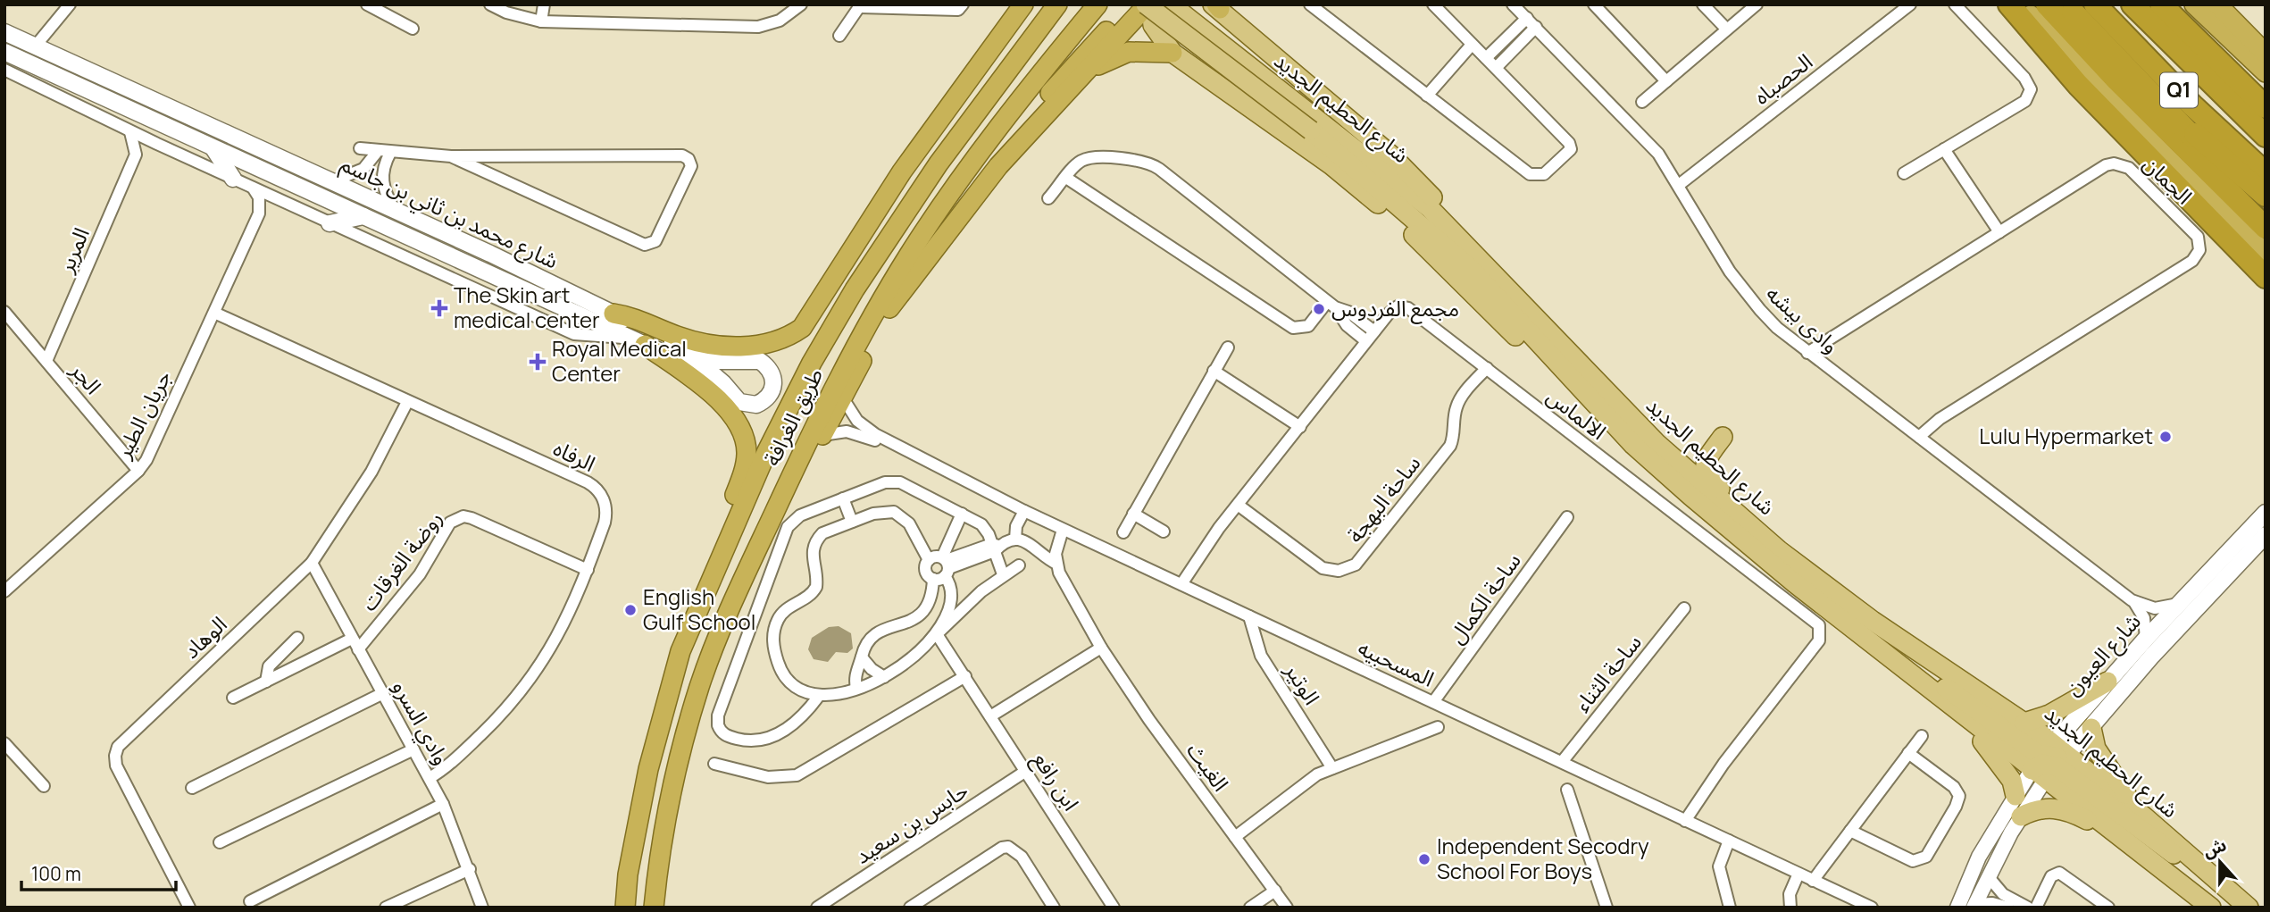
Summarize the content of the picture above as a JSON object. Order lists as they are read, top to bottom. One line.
{"streets":{"highway":["Q1","طريق الغرافة"],"main road":["شارع الحطيم الجديد","شارع محمد بن ثاني بن جاسم","شارع العيون"],"street":["الحصباه","الجمان","المرير","وادى بيشه","الجر","جريان الطير","الالماس","الرفاه","ساحة البهجة","روضة الغرقات","ساحة الكمال","الوهاد","المسحبيه","ساحة الثناء","الوتير","وادي السرو","الغيث","ابن رافع","حابس بن سعيد"]},"crossings":[["الحصباه","وادى بيشه"],["شارع الحطيم الجديد","شارع العيون"],["الجمان","وادى بيشه"],["المرير","الجر"],["وادى بيشه","شارع العيون"],["الجر","جريان الطير"],["جريان الطير","الرفاه"],["الالماس","ساحة البهجة"],["الالماس","المسحبيه"],["الرفاه","روضة الغرقات"],["الرفاه","الوهاد"],["الرفاه","وادي السرو"],["روضة الغرقات","وادي السرو"],["ساحة الكمال","المسحبيه"],["الوهاد","وادي السرو"],["المسحبيه","ساحة الثناء"],["المسحبيه","الوتير"],["ابن رافع","حابس بن سعيد"]],"places":{"health":["The Skin art medical center","Royal Medical Center"],"other":["مجمع الفردوس","Lulu Hypermarket","English Gulf School","Independent Secodry School For Boys"]},"scale_bar":"100 m","north":"top"}
